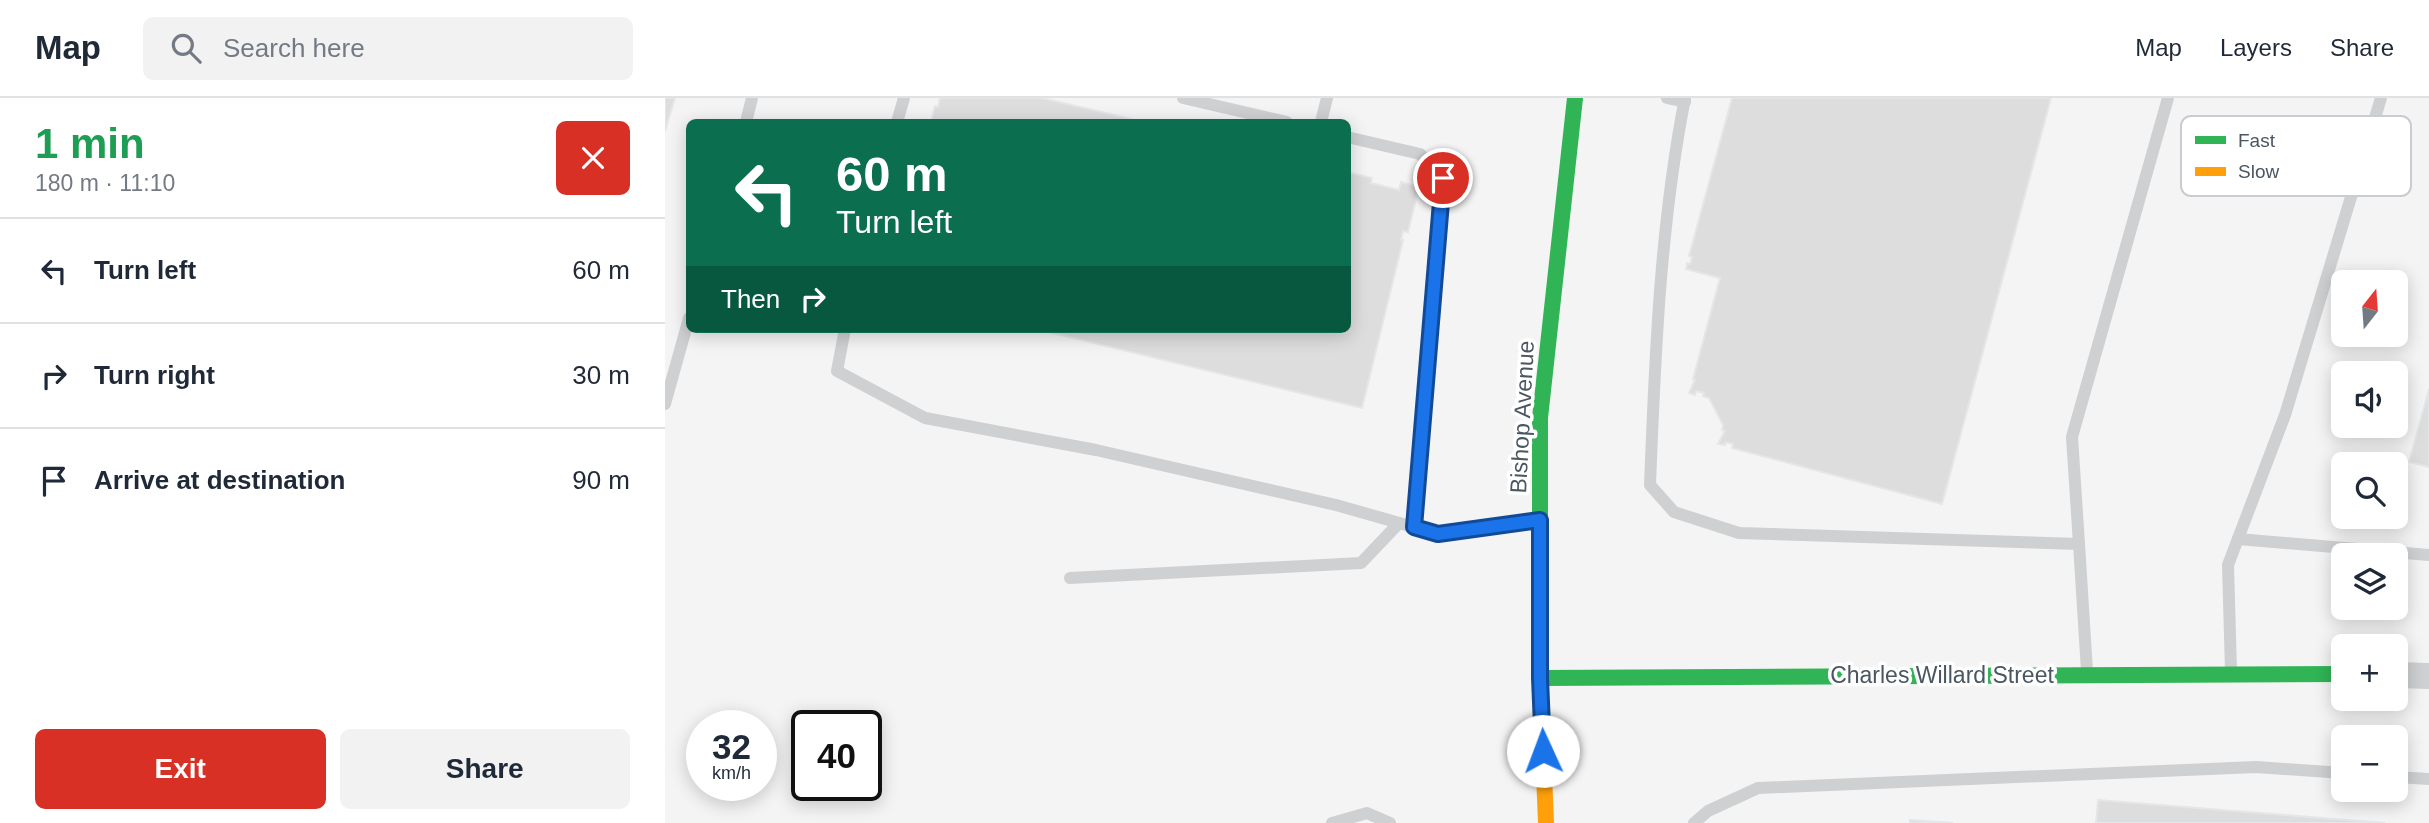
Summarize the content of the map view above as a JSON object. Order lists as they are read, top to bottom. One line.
{"streets":{"street":["Bishop Avenue","Charles Willard Street"]},"crossings":[["Bishop Avenue","Charles Willard Street"]],"legend":["Fast","Slow"],"north":"top","page":{"header":"Map","search":"Search here","nav":["Map","Layers","Share"],"heading":["1 min","180 m · 11:10"],"turn":["60 m","Turn left"],"list":[{"name":"Turn left","value":"60 m"},{"name":"Turn right","value":"30 m"},{"name":"Arrive at destination","value":"90 m"}],"then":"Then","map_buttons":["+","−"],"speed":"32 km/h","limit":"40","buttons":["Exit","Share"]}}
